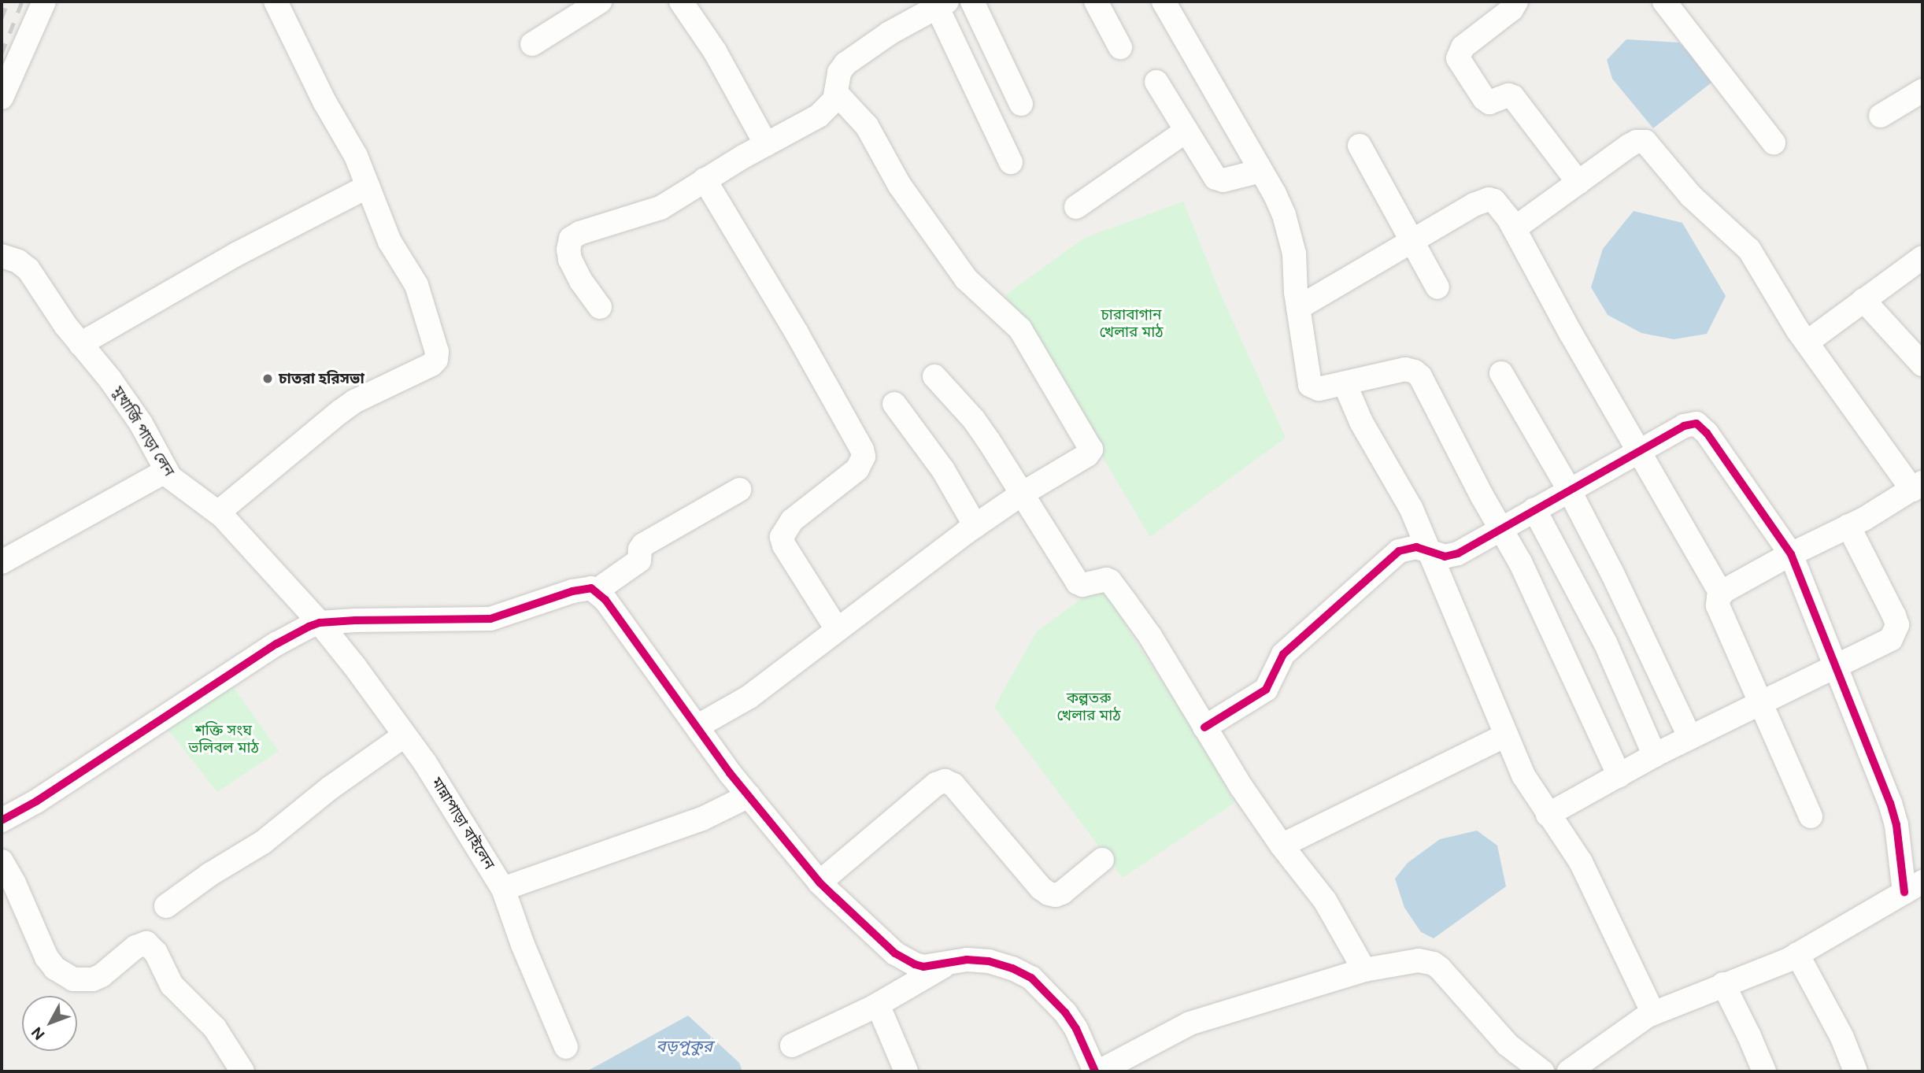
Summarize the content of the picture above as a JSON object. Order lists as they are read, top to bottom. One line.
{"streets":{"street":["মুখার্জি পাড়া লেন","মান্নাপাড়া বাইলেন"]},"crossings":[["মুখার্জি পাড়া লেন","মান্নাপাড়া বাইলেন"]],"water":["বড়পুকুর"],"parks":["চারাবাগান খেলার মাঠ","কল্পতরু খেলার মাঠ","শক্তি সংঘ ভলিবল মাঠ"],"places":["চাতরা হরিসভা"],"north":"bottom left"}
